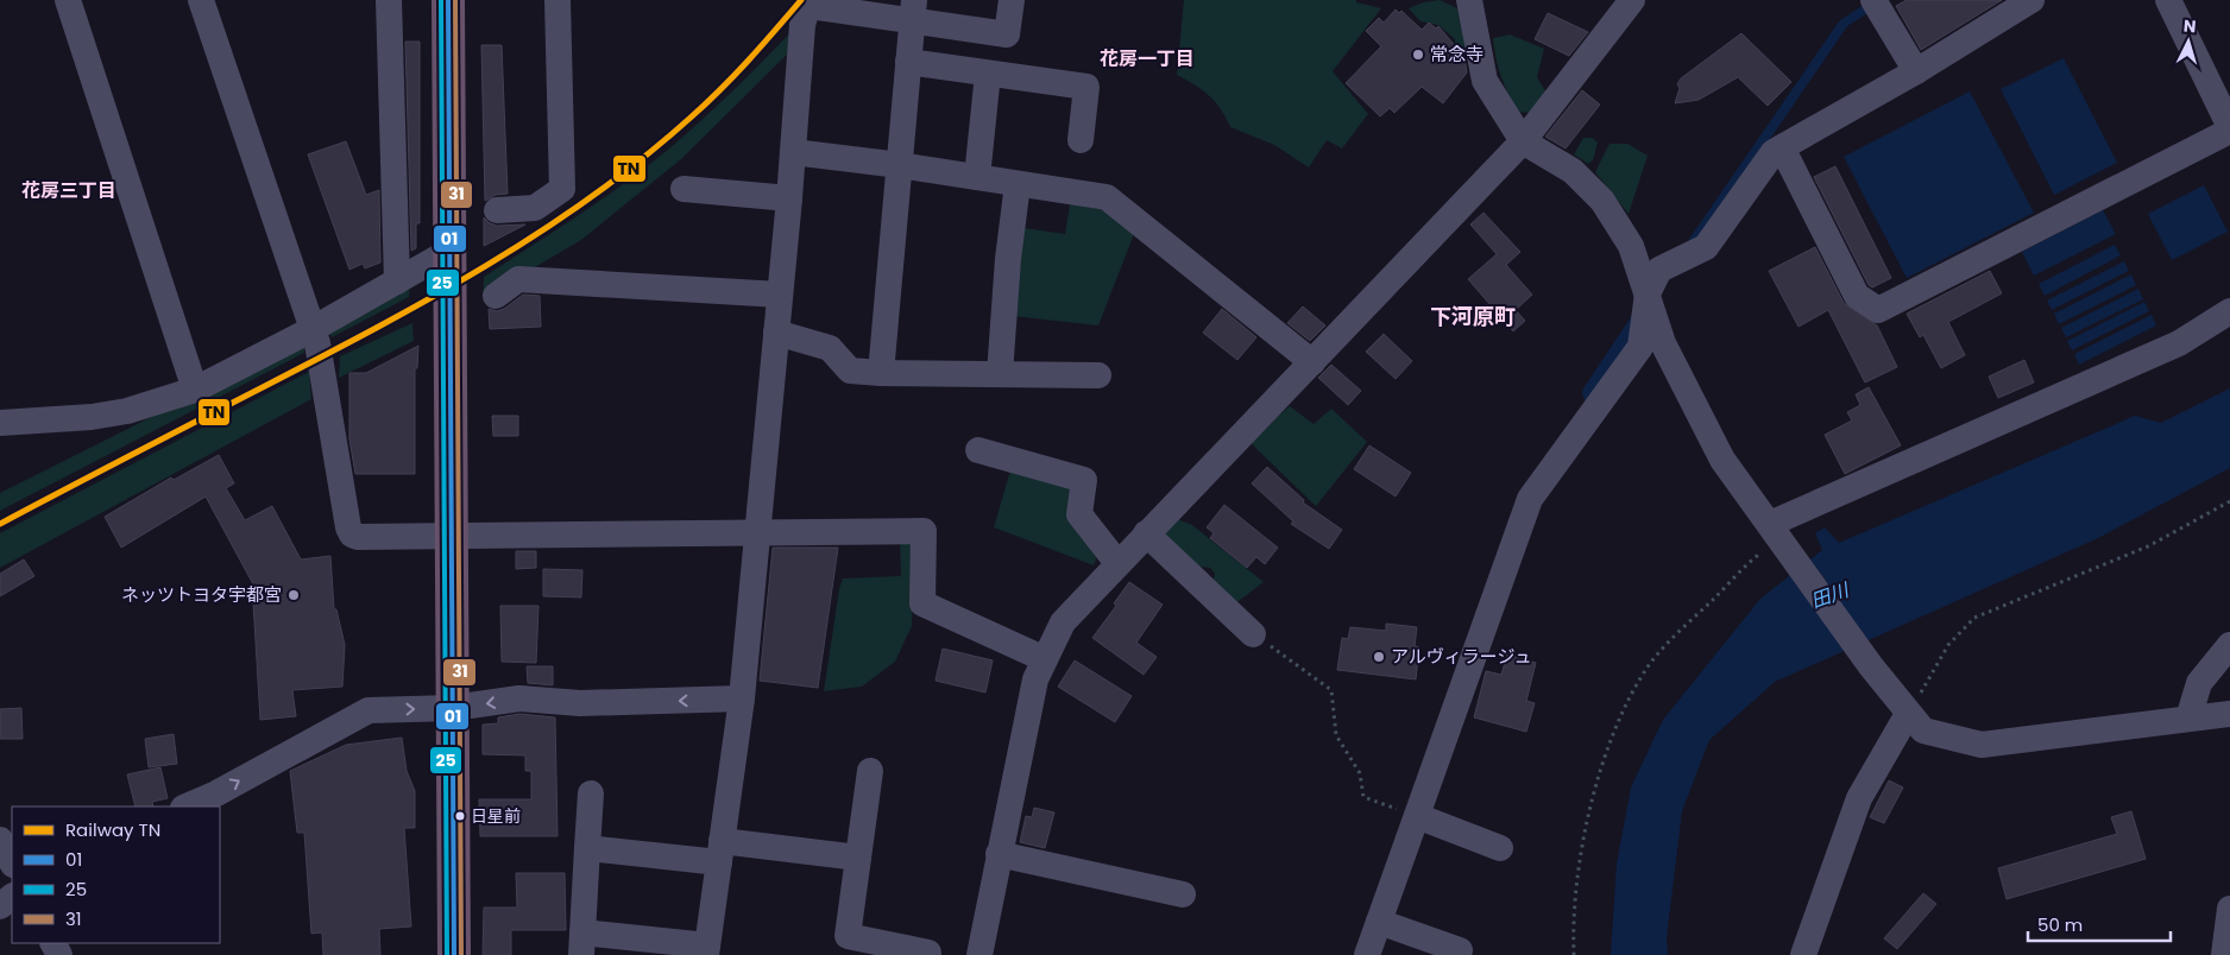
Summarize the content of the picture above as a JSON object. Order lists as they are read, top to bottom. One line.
{"districts":["花房一丁目","花房三丁目","下河原町"],"water":["田川"],"places":["常念寺","ネッツトヨタ宇都宮","アルヴィラージュ","日星前"],"lines":["rail line TN","transit line 01","transit line 25","transit line 31"],"legend":["Railway TN","01","25","31"],"scale_bar":"50 m","north":"top"}
